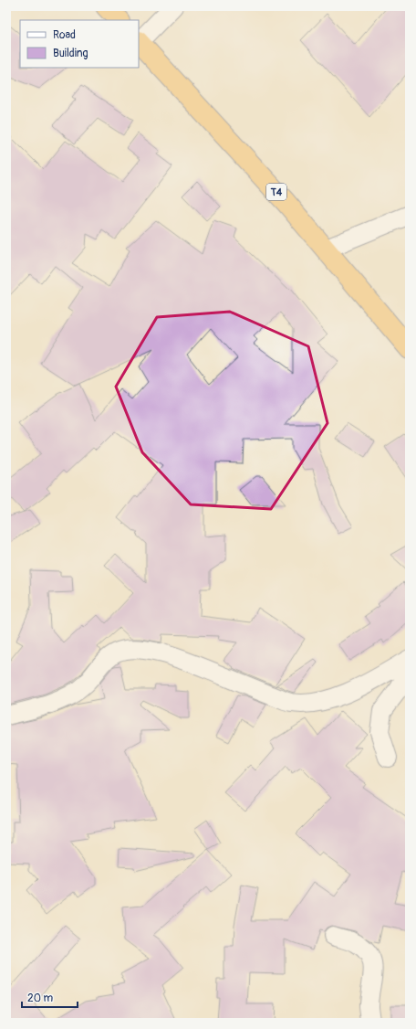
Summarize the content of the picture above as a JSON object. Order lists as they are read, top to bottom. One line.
{"streets":{"highway":["T4"]},"legend":["Road","Building"],"scale_bar":"20 m"}
